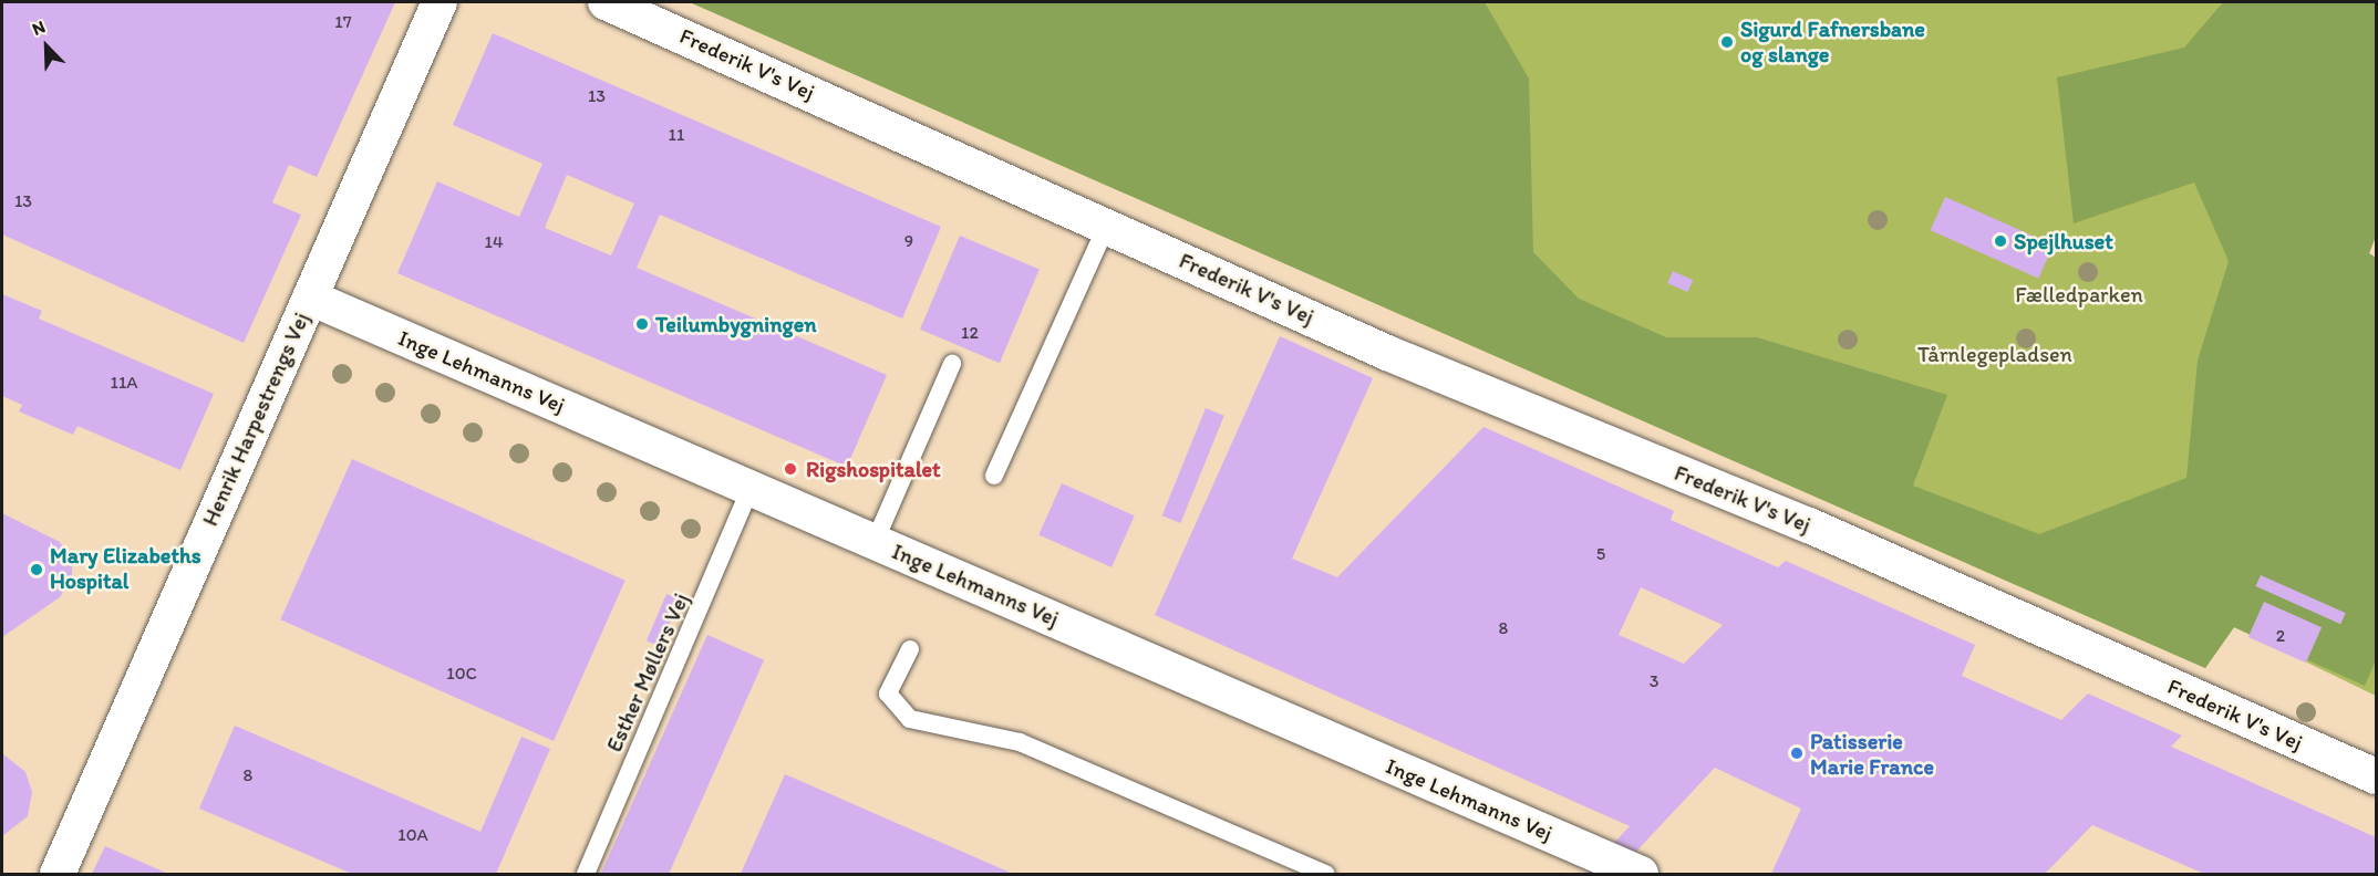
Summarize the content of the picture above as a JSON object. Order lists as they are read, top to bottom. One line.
{"streets":{"street":["Frederik V's Vej","Inge Lehmanns Vej","Henrik Harpestrengs Vej"],"lane":["Esther Møllers Vej"]},"crossings":[["Inge Lehmanns Vej","Henrik Harpestrengs Vej"],["Inge Lehmanns Vej","Esther Møllers Vej"]],"parks":["Fælledparken","Tårnlegepladsen"],"places":["Sigurd Fafnersbane og slange","Spejlhuset","Teilumbygningen","Rigshospitalet","Mary Elizabeths Hospital","Patisserie Marie France"],"house_numbers":["17","13","11","13","9","14","12","11A","5","8","2","10C","3","8","10A"],"north":"top left"}
